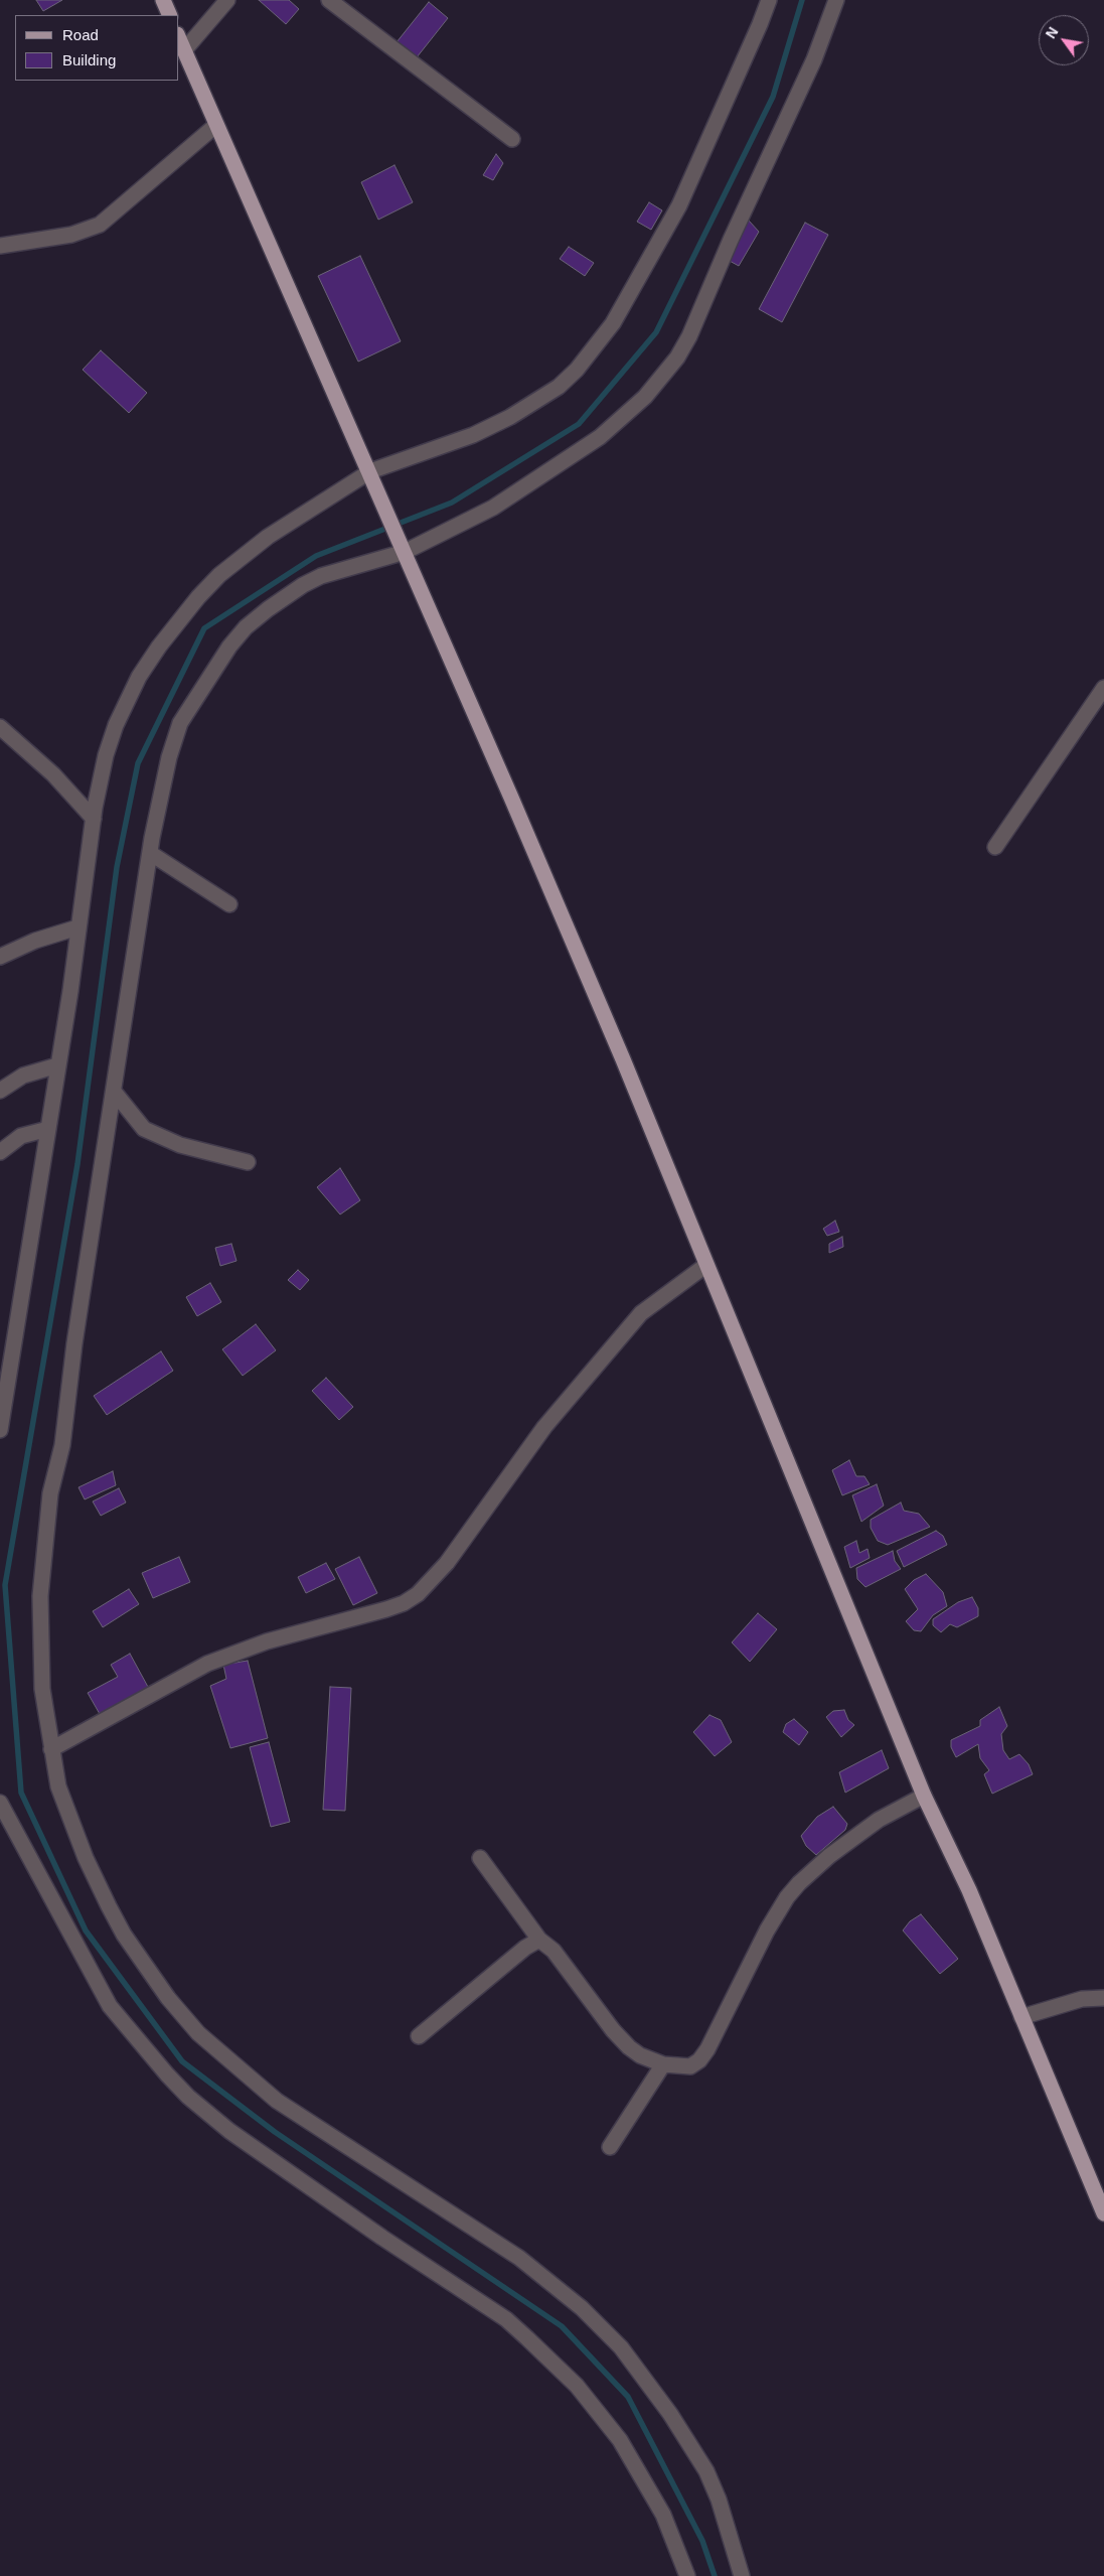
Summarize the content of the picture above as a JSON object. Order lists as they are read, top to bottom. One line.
{"legend":["Road","Building"],"north":"top left"}
